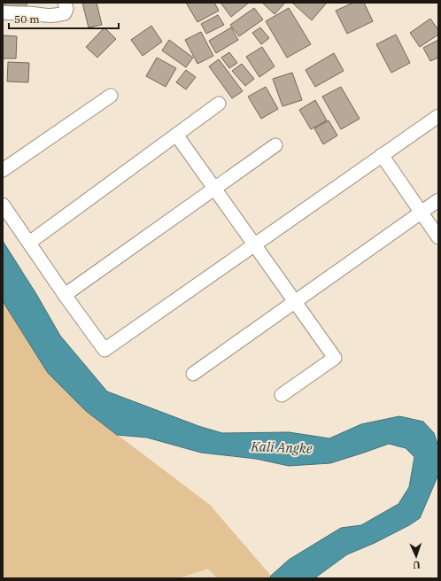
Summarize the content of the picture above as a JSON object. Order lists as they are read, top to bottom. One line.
{"water":["Kali Angke"],"scale_bar":"50 m","north":"bottom"}
